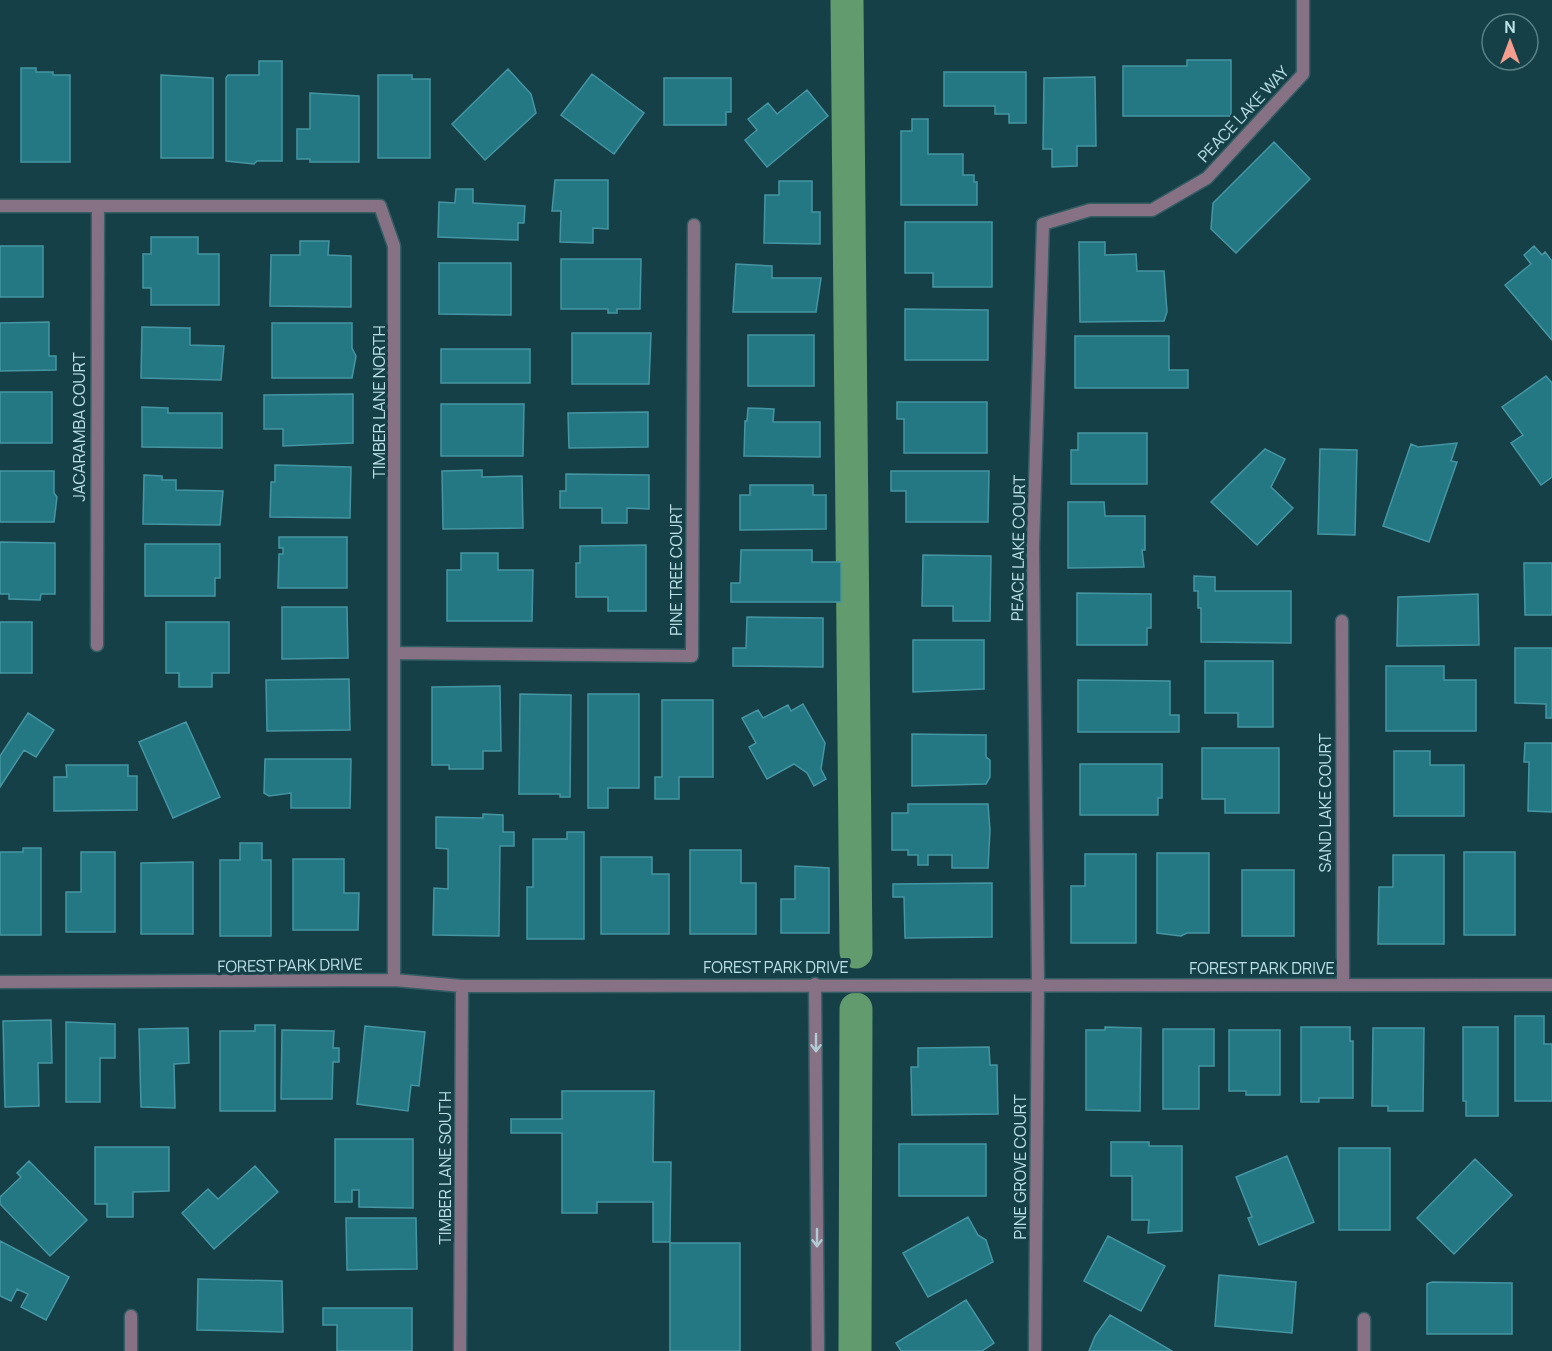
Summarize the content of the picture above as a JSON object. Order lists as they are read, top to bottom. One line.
{"streets":{"street":["PEACE LAKE WAY","TIMBER LANE NORTH","JACARAMBA COURT","PEACE LAKE COURT","PINE TREE COURT","SAND LAKE COURT","FOREST PARK DRIVE","PINE GROVE COURT","TIMBER LANE SOUTH"]},"crossings":[["PEACE LAKE WAY","PEACE LAKE COURT"],["TIMBER LANE NORTH","JACARAMBA COURT"],["TIMBER LANE NORTH","PINE TREE COURT"],["TIMBER LANE NORTH","FOREST PARK DRIVE"],["PEACE LAKE COURT","FOREST PARK DRIVE"],["PEACE LAKE COURT","PINE GROVE COURT"],["SAND LAKE COURT","FOREST PARK DRIVE"],["FOREST PARK DRIVE","PINE GROVE COURT"],["FOREST PARK DRIVE","TIMBER LANE SOUTH"]],"north":"top"}
